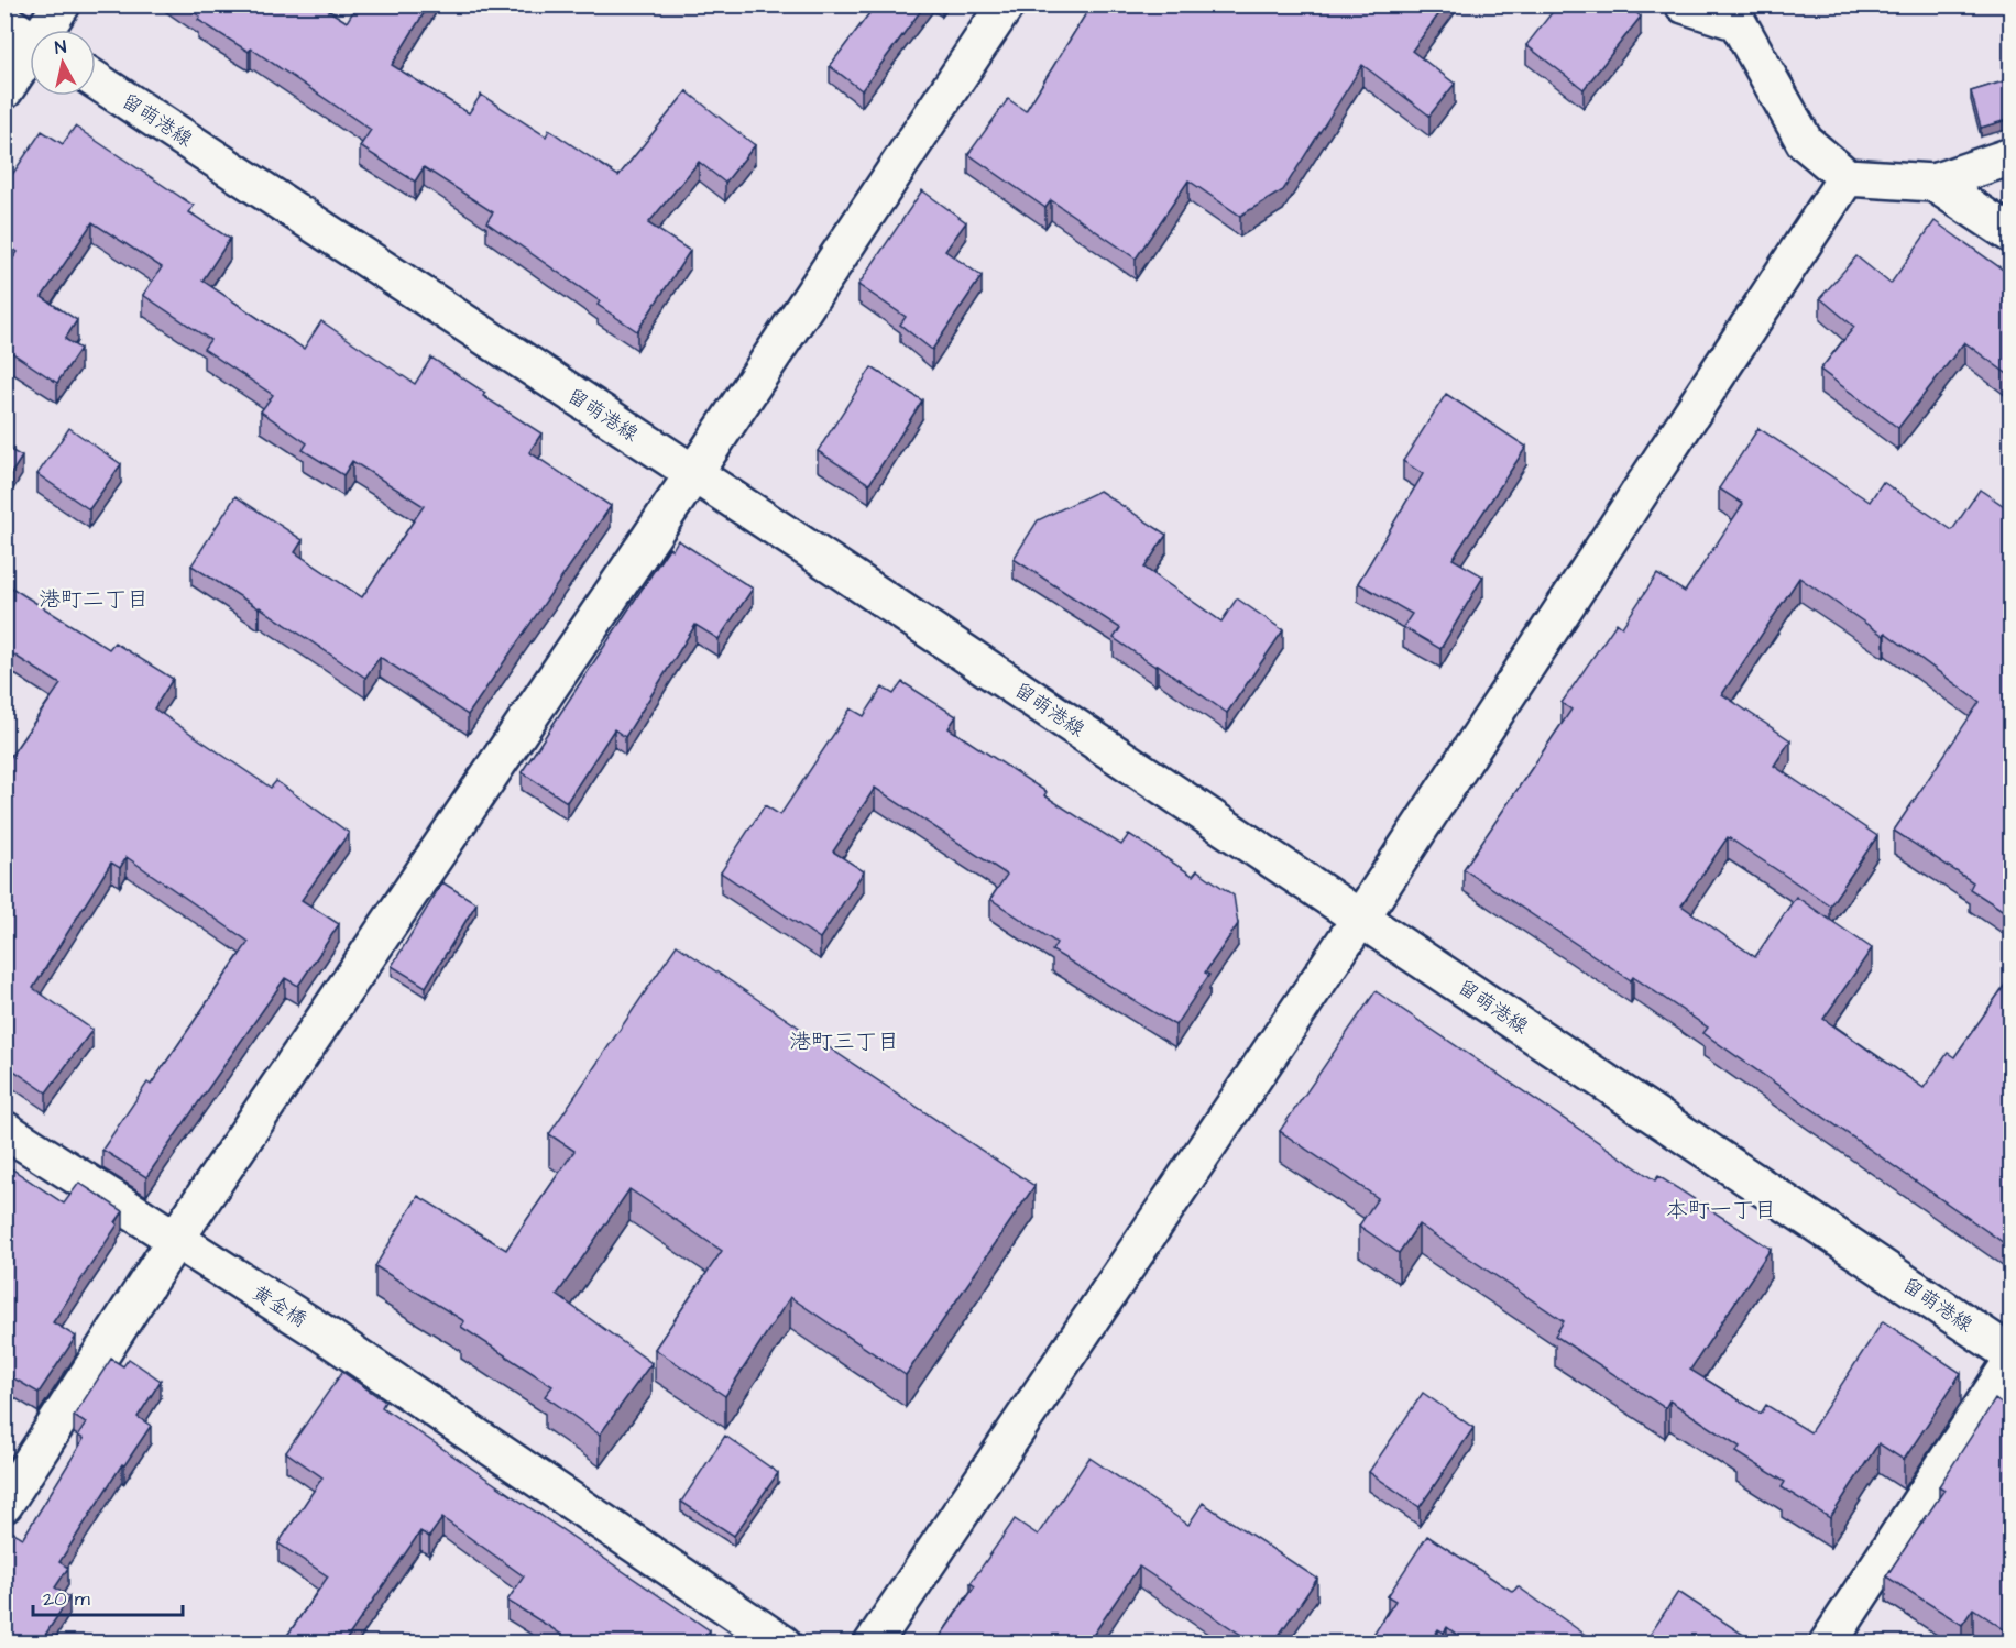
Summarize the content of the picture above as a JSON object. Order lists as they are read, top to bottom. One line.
{"streets":{"street":["留萌港線","黄金橋"]},"districts":["港町二丁目","港町三丁目","本町一丁目"],"scale_bar":"20 m","north":"top"}
